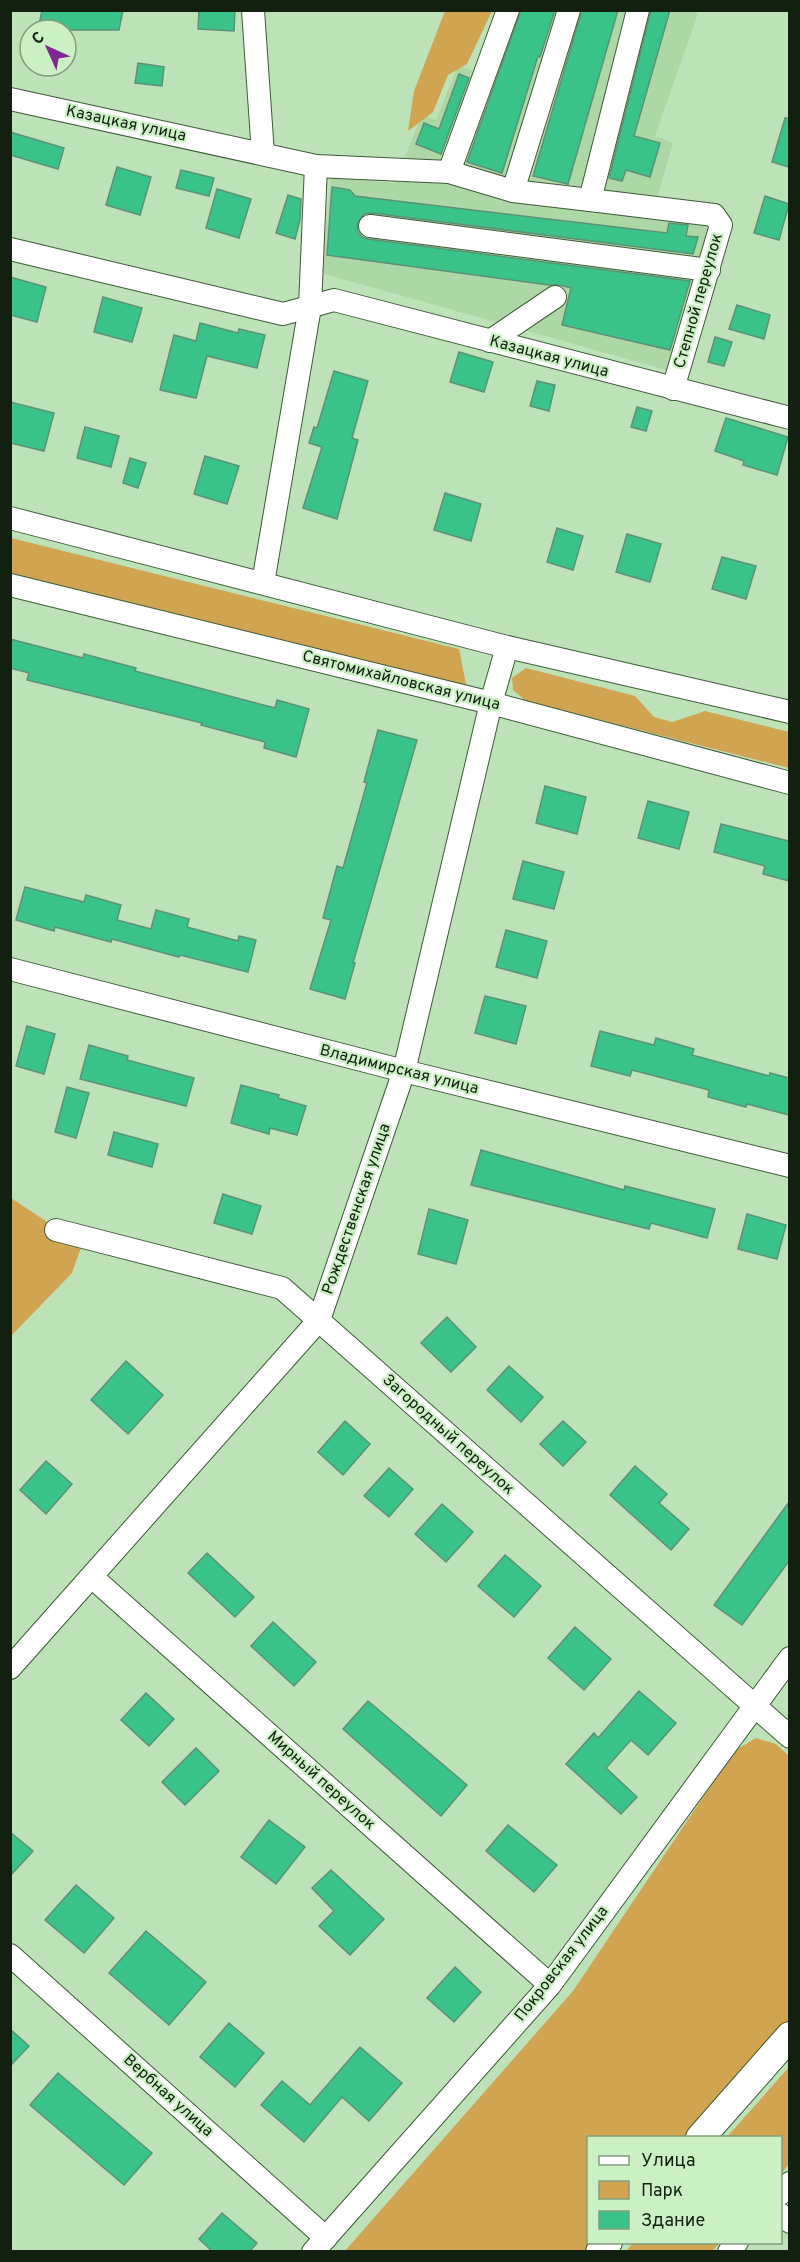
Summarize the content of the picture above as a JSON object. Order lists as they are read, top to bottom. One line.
{"streets":{"street":["Казацкая улица","Степной переулок","Святомихайловская улица","Владимирская улица","Рождественская улица","Загородный переулок","Мирный переулок","Покровская улица","Вербная улица"]},"crossings":[["Казацкая улица","Степной переулок"],["Святомихайловская улица","Рождественская улица"],["Владимирская улица","Рождественская улица"],["Рождественская улица","Загородный переулок"],["Рождественская улица","Мирный переулок"],["Загородный переулок","Покровская улица"],["Мирный переулок","Покровская улица"],["Покровская улица","Вербная улица"]],"legend":["Улица","Парк","Здание"],"north":"top left"}
